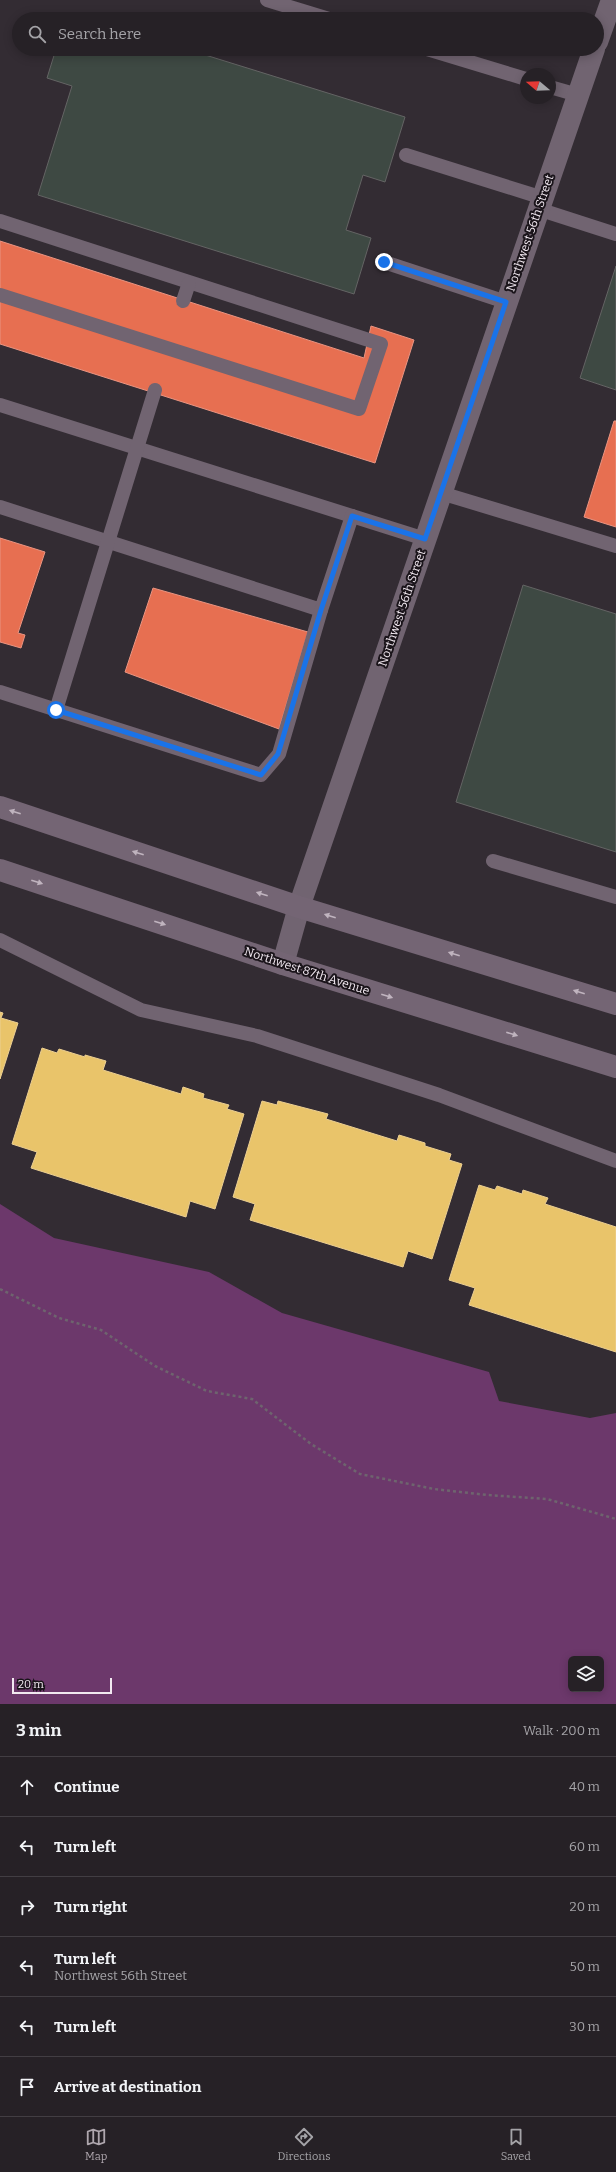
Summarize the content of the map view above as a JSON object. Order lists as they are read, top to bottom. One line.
{"streets":{"main road":["Northwest 87th Avenue"],"street":["Northwest 56th Street"]},"crossings":[["Northwest 56th Street","Northwest 87th Avenue"]],"scale_bar":"20 m","north":"left","page":{"search":"Search here","scale":"20 m","heading":["3 min","Walk · 200 m"],"list":[["Continue","40 m"],["Turn left","60 m"],["Turn right","20 m"],["Turn left","Northwest 56th Street","50 m"],["Turn left","30 m"],"Arrive at destination"],"nav":["Map","Directions","Saved"]}}
